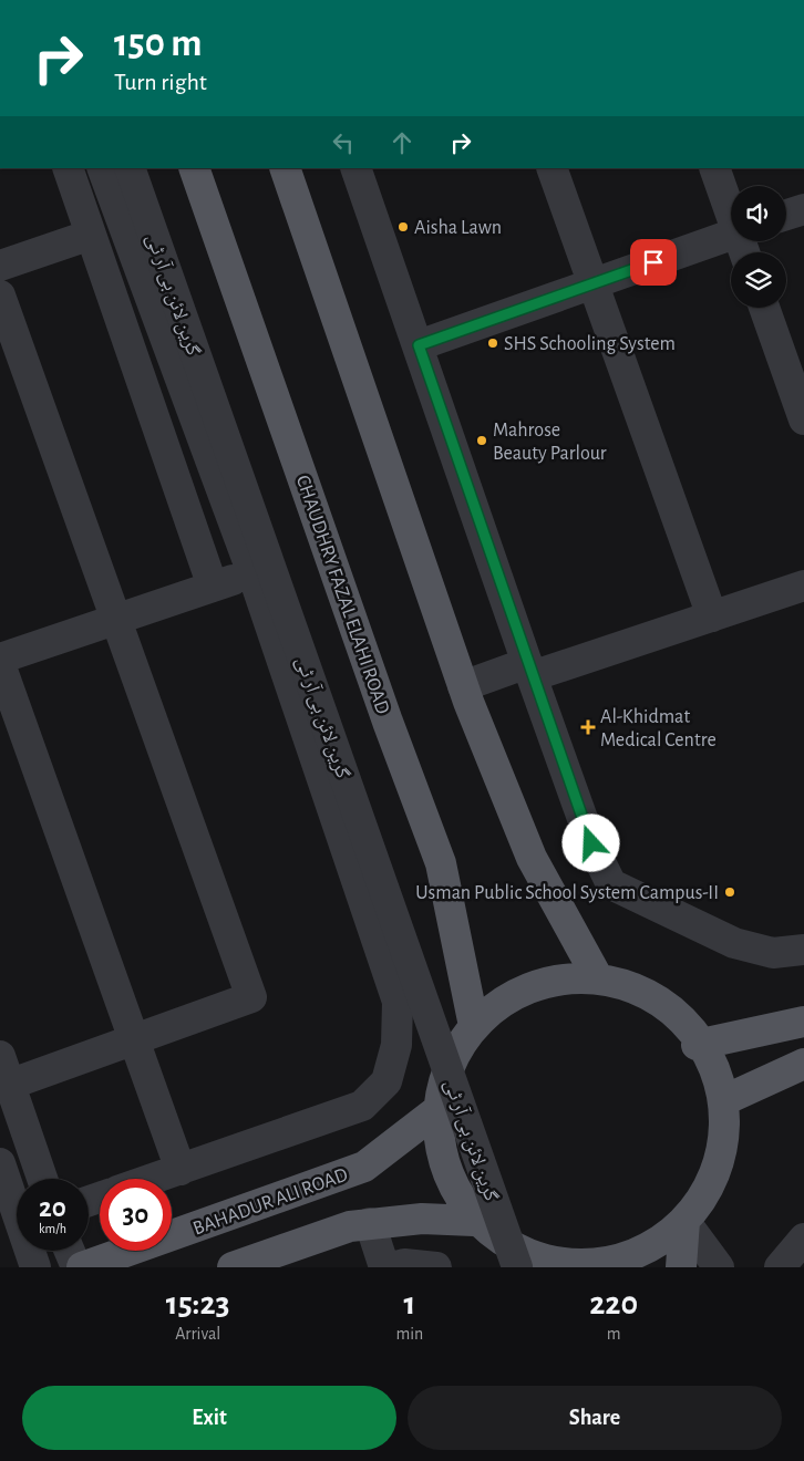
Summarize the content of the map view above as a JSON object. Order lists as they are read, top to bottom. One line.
{"streets":{"main road":["CHAUDHRY FAZAL ELAHI ROAD","BAHADUR ALI ROAD"],"street":["گرین لائن بی آر ٹی"]},"places":{"other":["Aisha Lawn","SHS Schooling System","Mahrose Beauty Parlour","Usman Public School System Campus-II"],"health":["Al-Khidmat Medical Centre"]},"page":{"turn":["150 m","Turn right"],"speed":"20 km/h","limit":"30","eta":["15:23","Arrival","1","min","220","m"],"buttons":["Exit","Share"]}}
